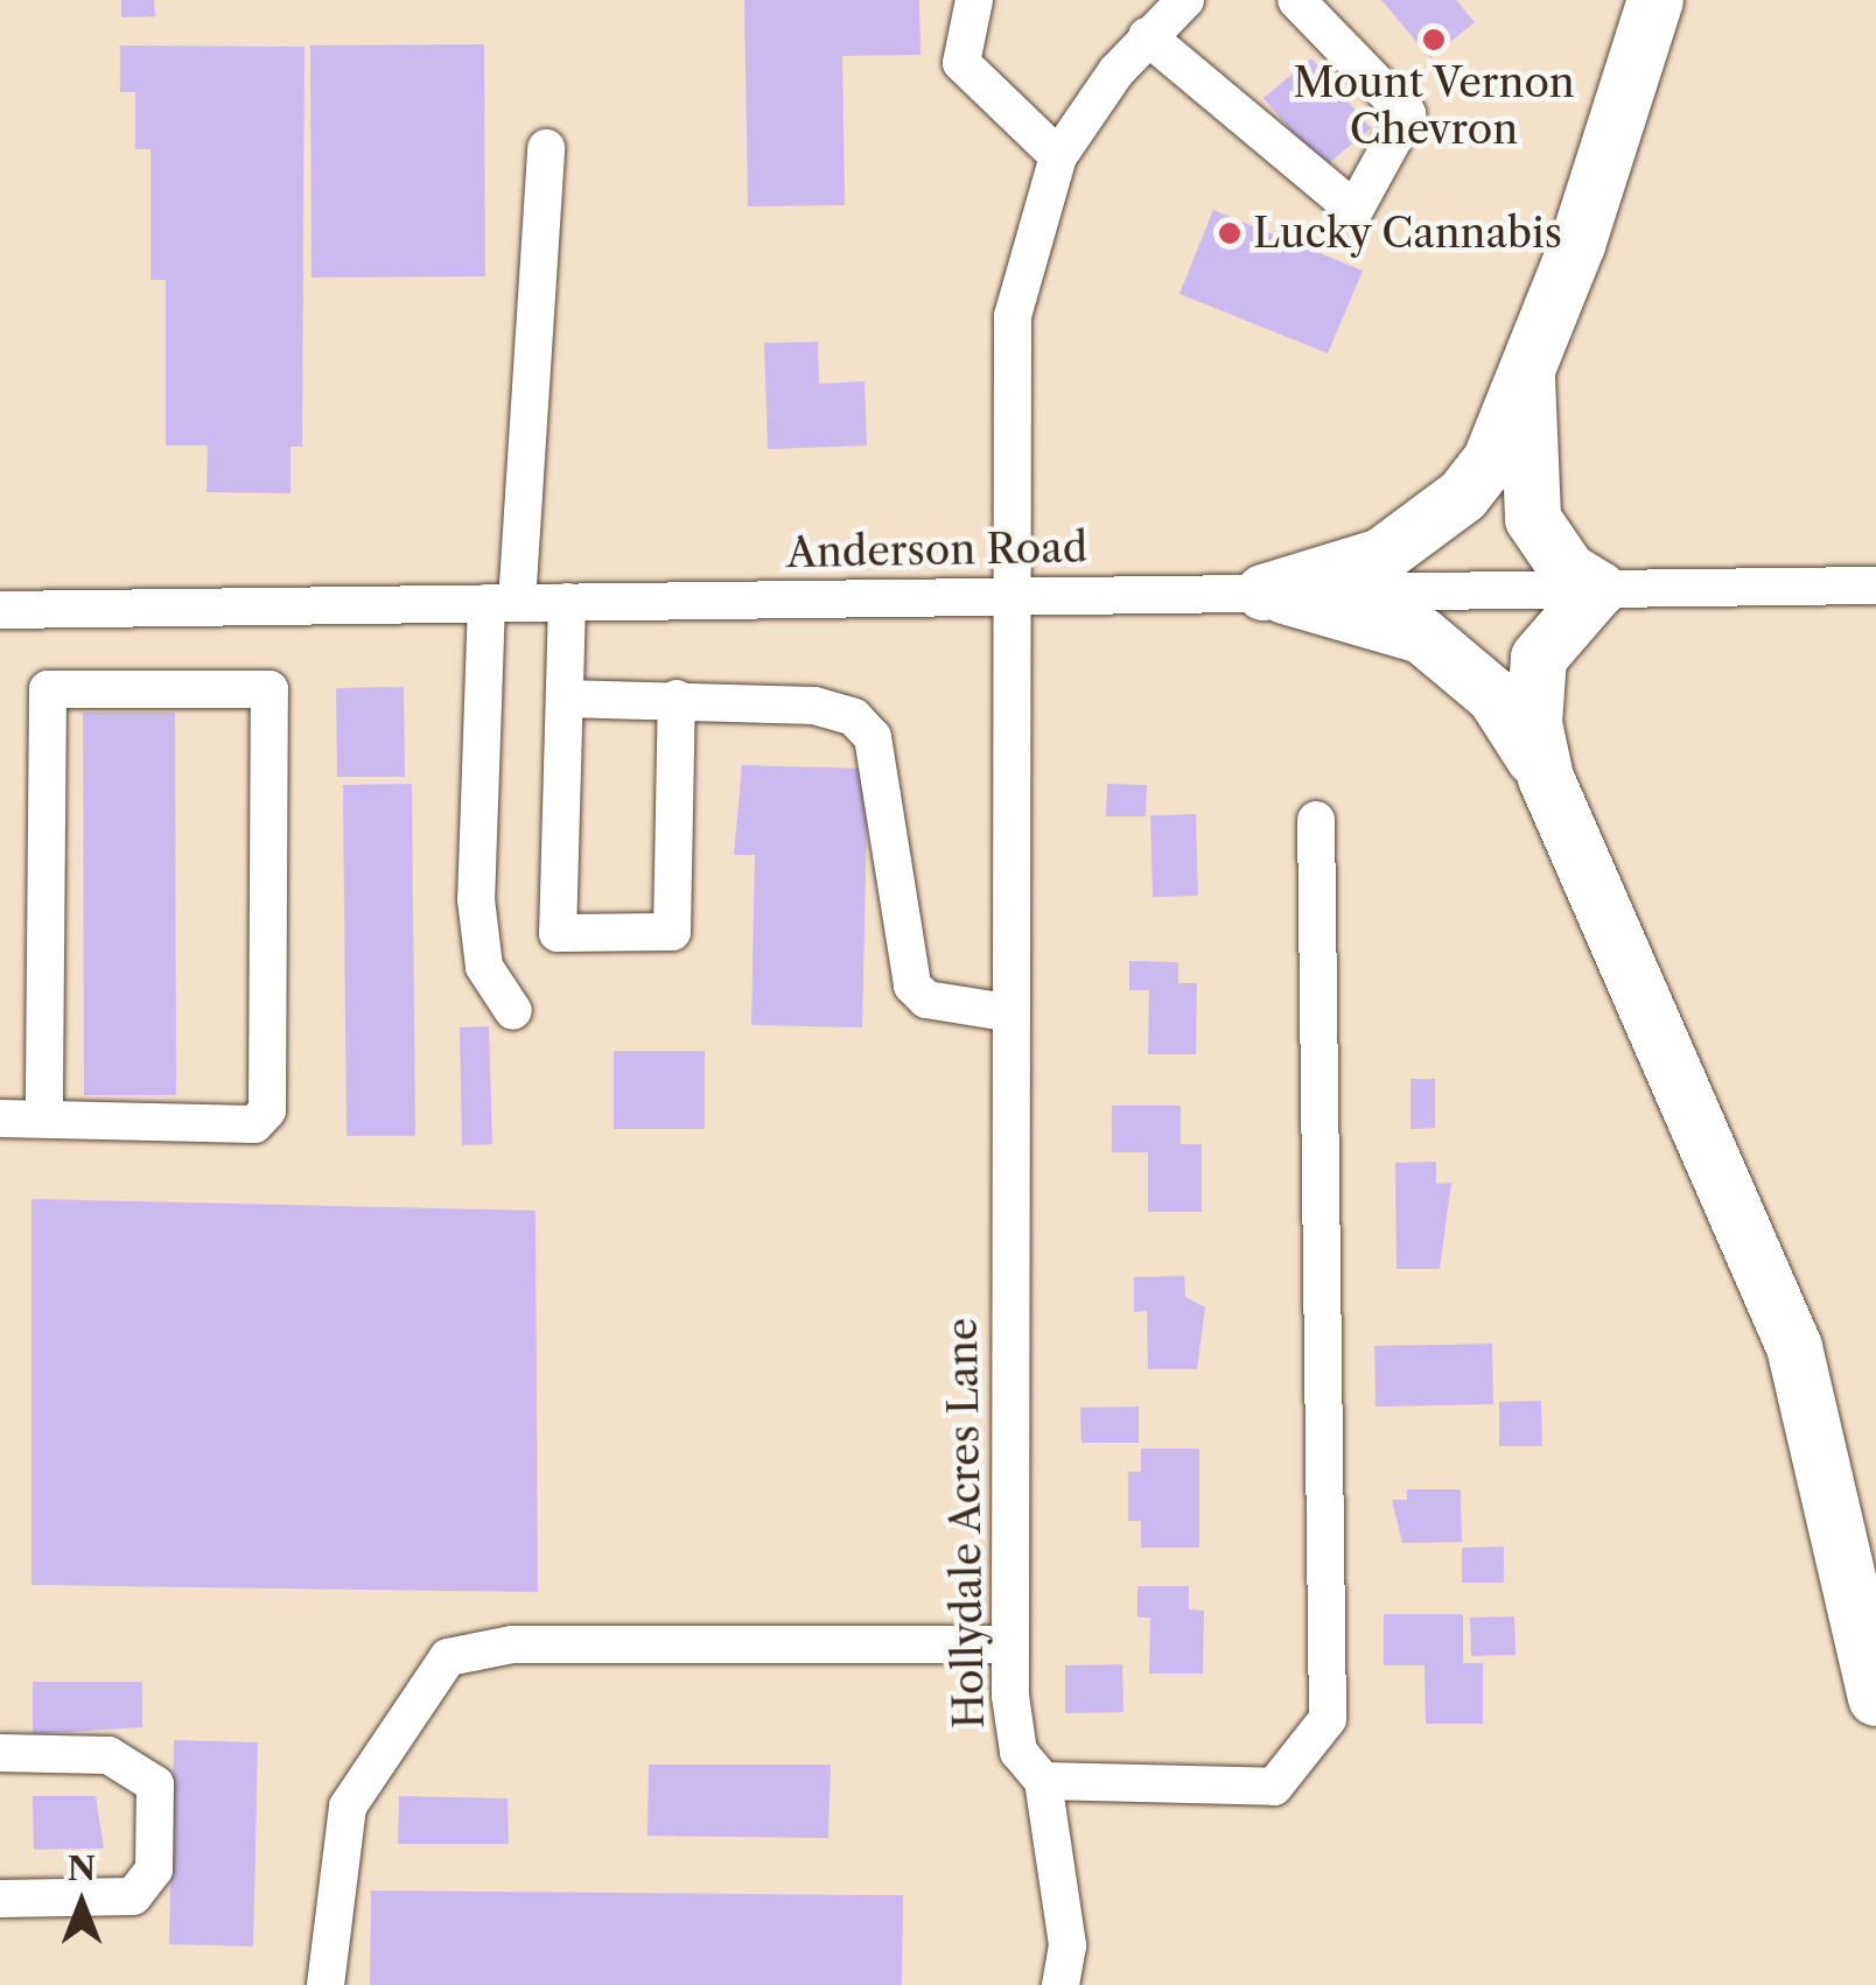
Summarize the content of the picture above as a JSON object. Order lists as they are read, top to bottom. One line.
{"streets":{"street":["Anderson Road","Hollydale Acres Lane"]},"crossings":[["Anderson Road","Hollydale Acres Lane"]],"places":["Mount Vernon Chevron","Lucky Cannabis"],"north":"top"}
